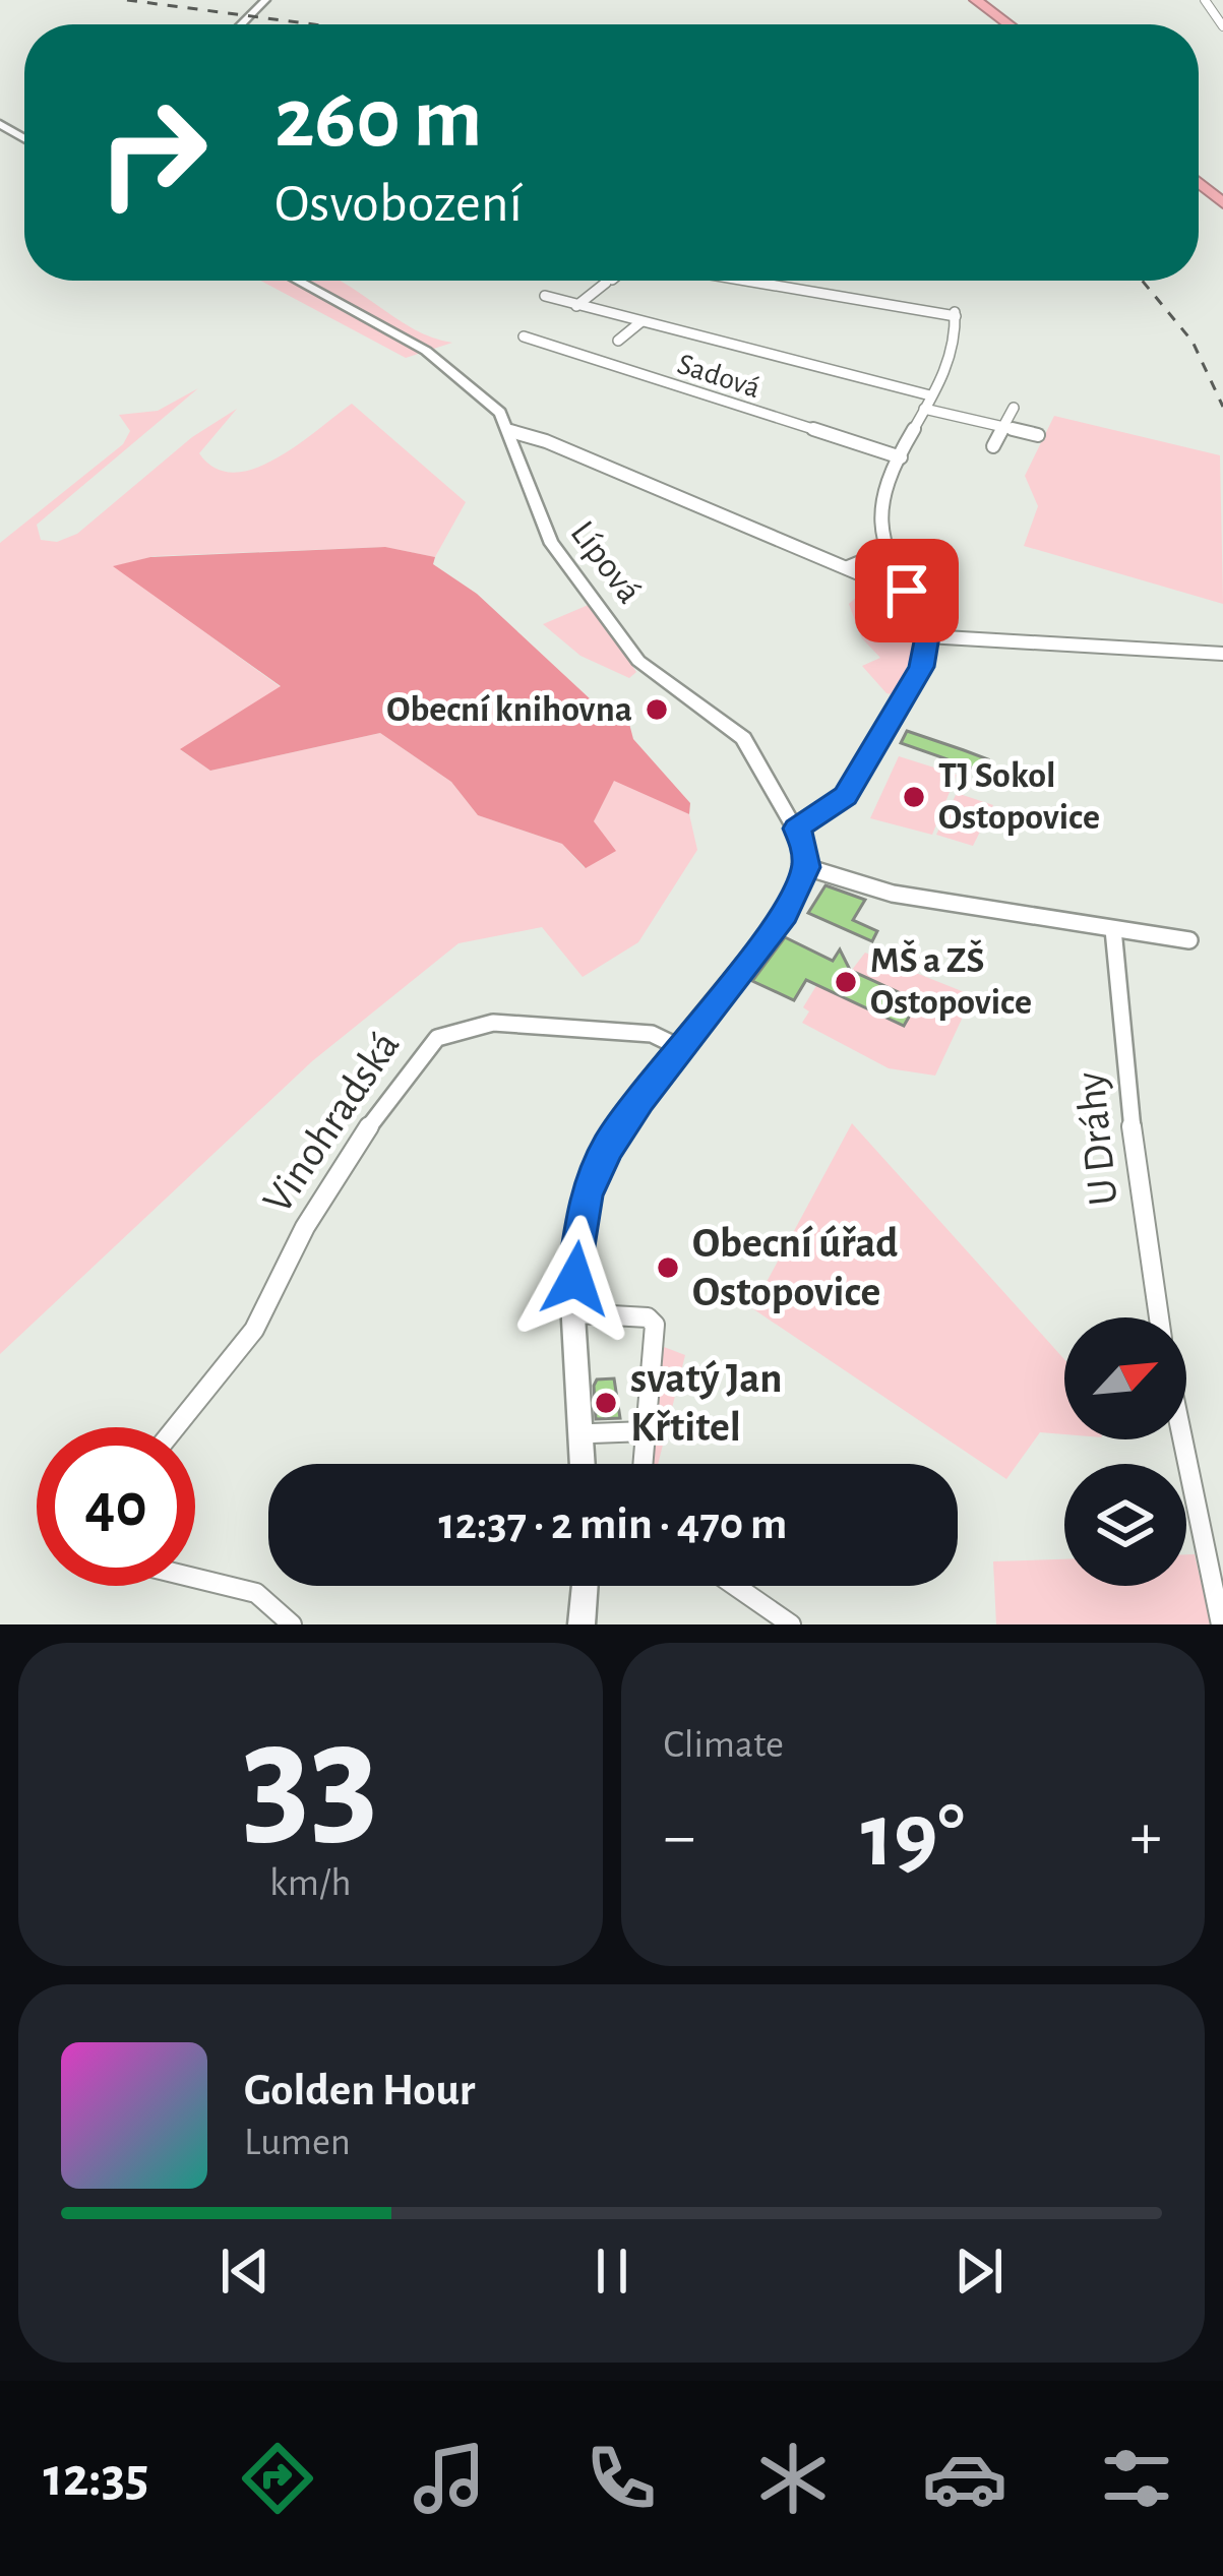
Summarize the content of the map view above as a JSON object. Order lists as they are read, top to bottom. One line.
{"streets":{"street":["Sadová","Lípová","Vinohradská","U Dráhy"]},"places":["Obecní knihovna","TJ Sokol Ostopovice","MŠ a ZŠ Ostopovice","Obecní úřad Ostopovice","svatý Jan Křtitel"],"north":"top right","page":{"turn":["260 m","Osvobození"],"limit":"40","trip":"12:37 · 2 min · 470 m","tile":[["33","km/h"],"Climate"],"heat":["−","19°","+"],"song":["Golden Hour","Lumen"],"tabs":"12:35"}}
